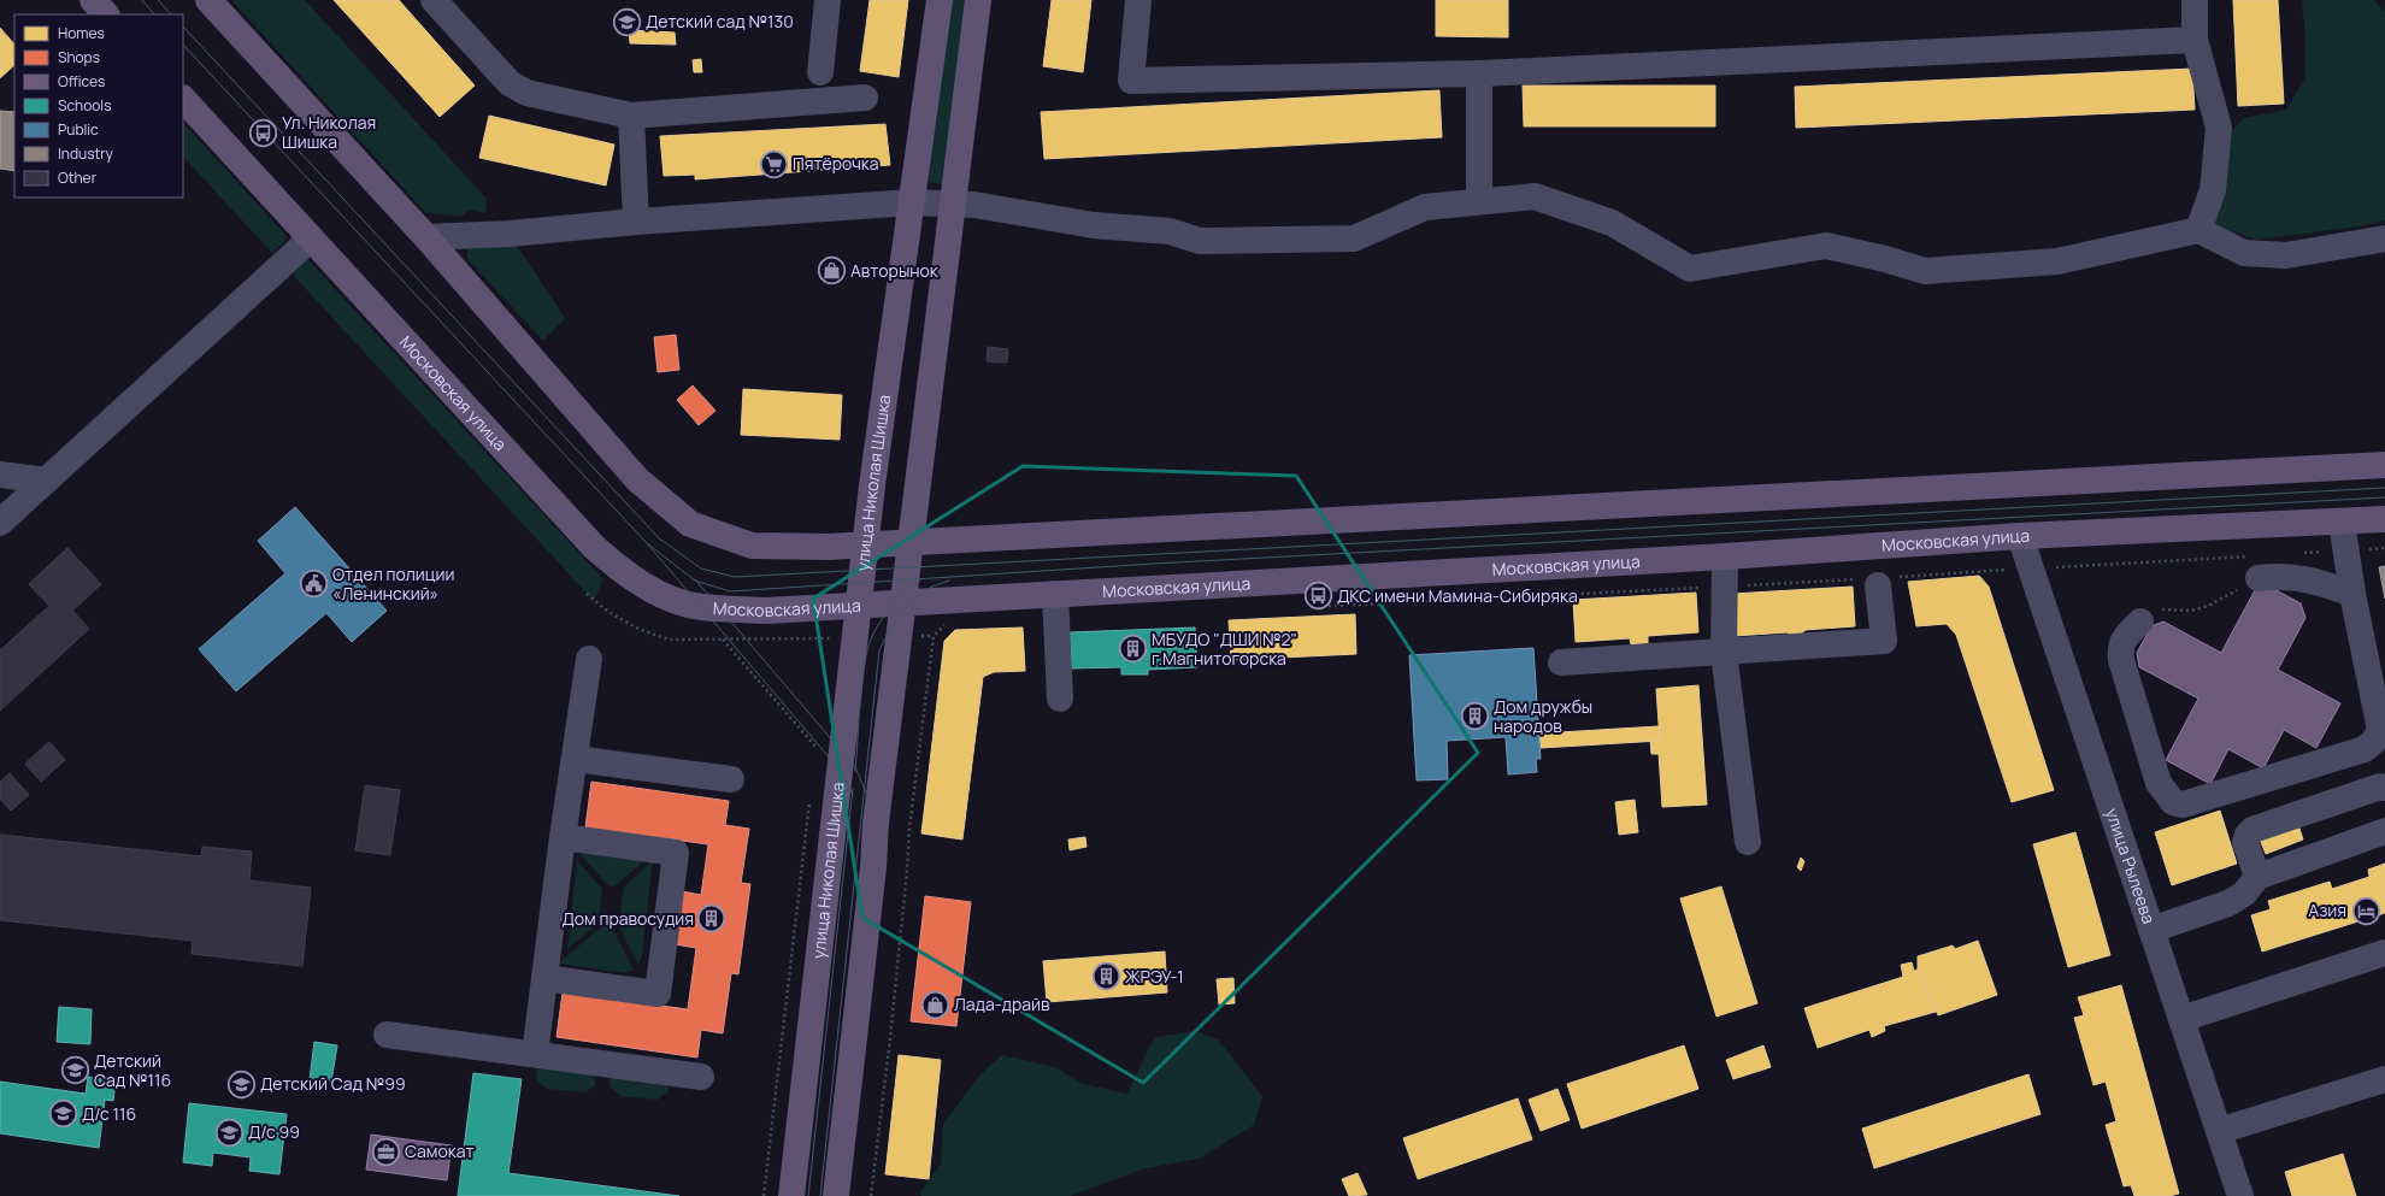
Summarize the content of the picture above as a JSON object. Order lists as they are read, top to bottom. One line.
{"streets":{"main road":["Московская улица","улица Николая Шишка"],"street":["улица Рылеева"]},"crossings":[["Московская улица","улица Николая Шишка"],["Московская улица","улица Рылеева"]],"places":{"school or university":["Детский сад №130","Детский Сад №116","Детский Сад №99","Д/с 116","Д/с 99"],"bus stop":["Ул. Николая Шишка","ДКС имени Мамина-Сибиряка"],"supermarket":["Пятёрочка"],"shop":["Авторынок","Лада-драйв"],"public building":["Отдел полиции «Ленинский»"],"building":["МБУДО \"ДШИ №2\" г.Магнитогорска","Дом дружбы народов","Дом правосудия","ЖРЭУ-1"],"hotel":["Азия"],"office":["Самокат"]},"legend":["Homes","Shops","Offices","Schools","Public","Industry","Other"]}
